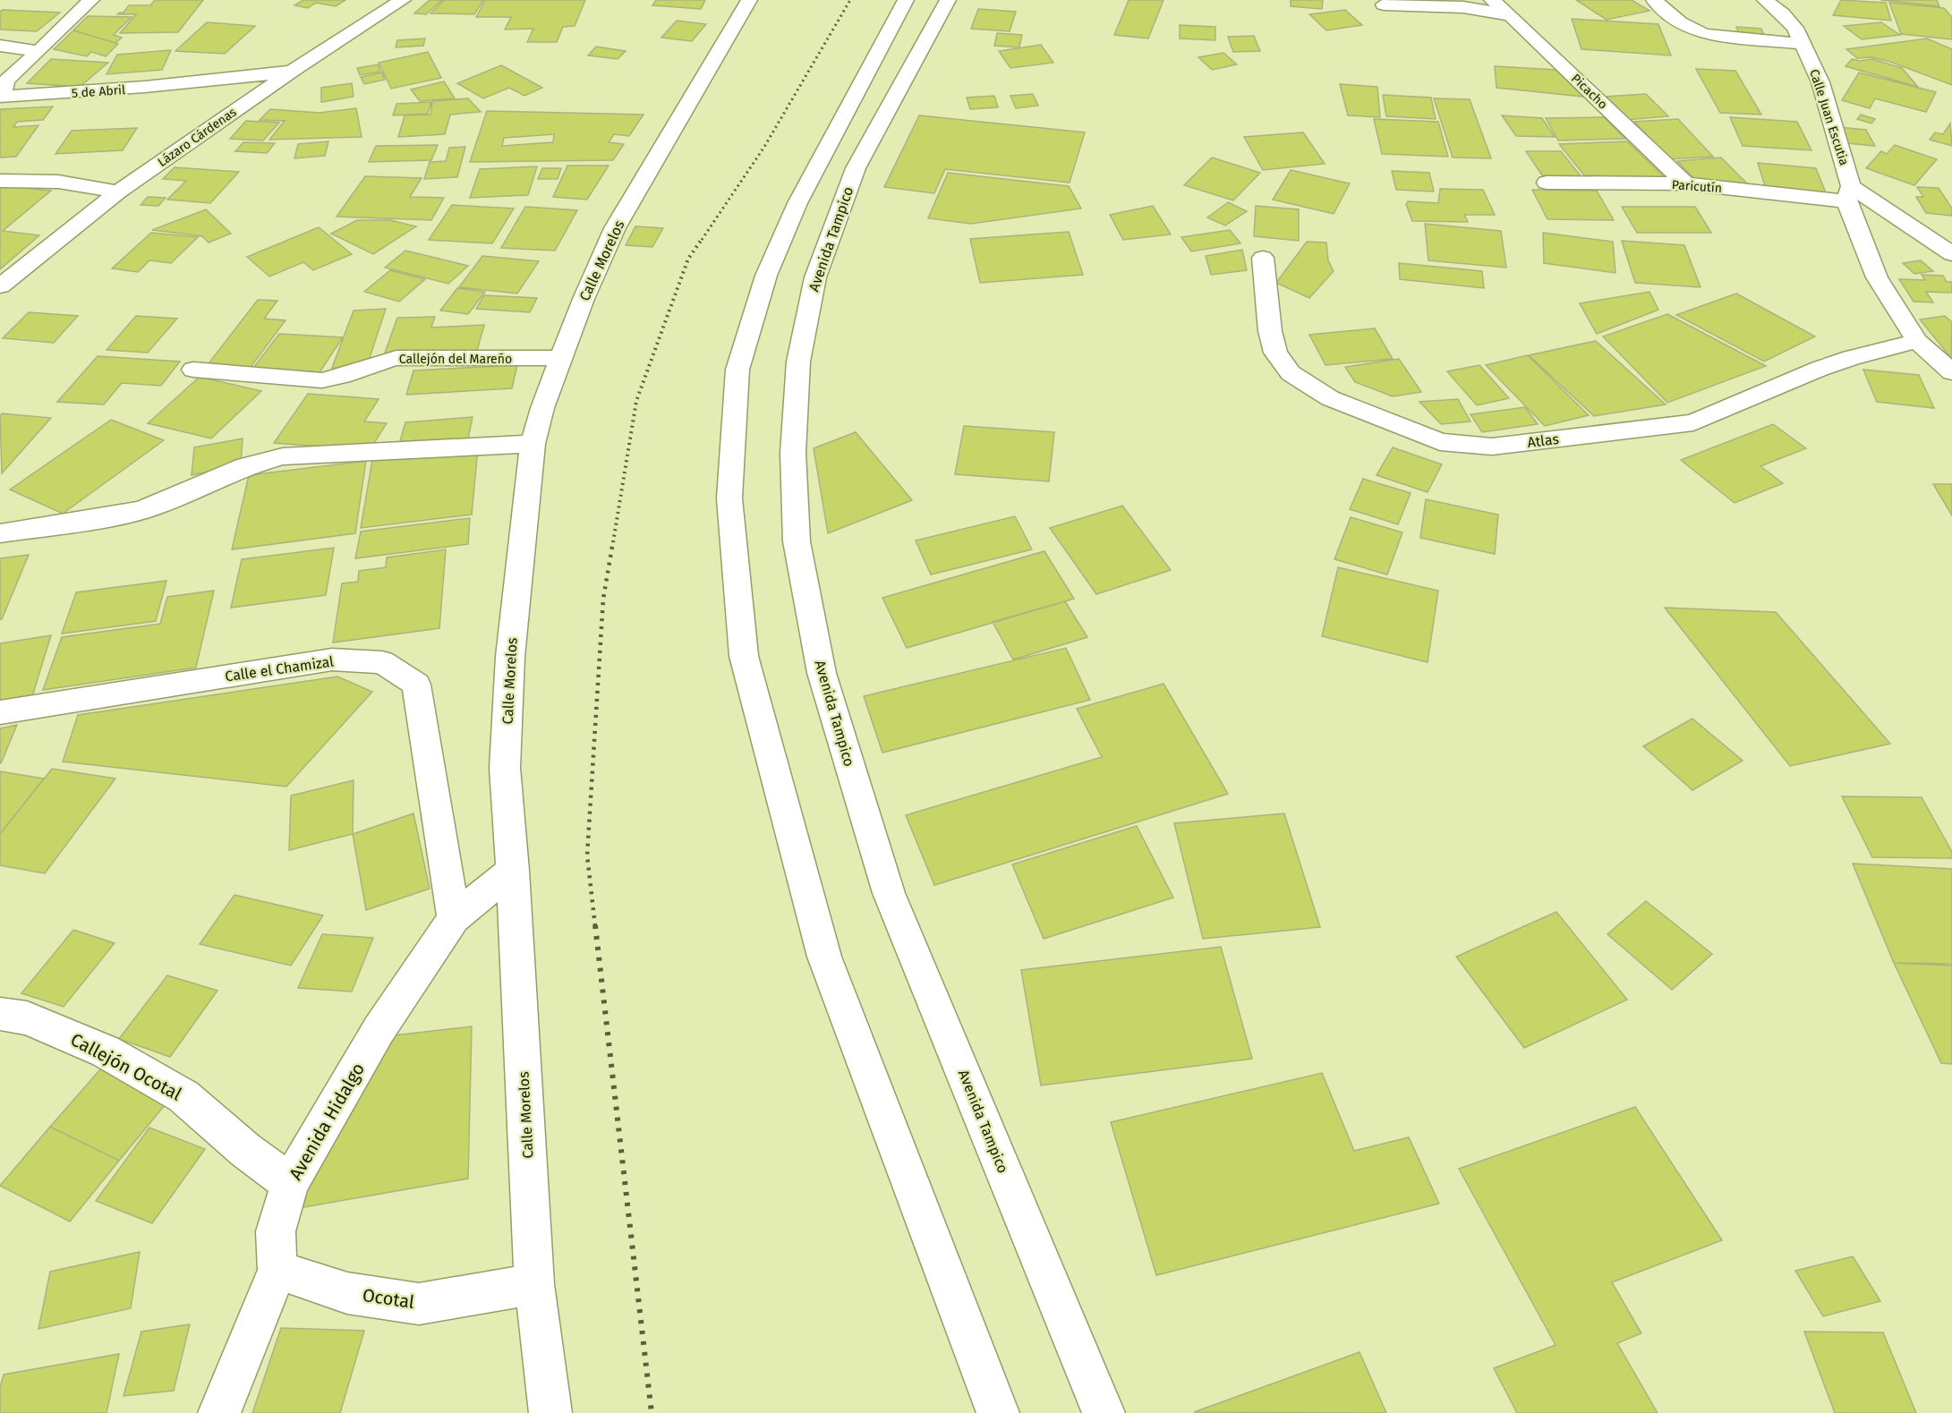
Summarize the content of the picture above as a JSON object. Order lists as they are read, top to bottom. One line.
{"streets":{"street":["5 de Abril","Picacho","Calle Juan Escutia","Lázaro Cárdenas","Paricutín","Avenida Tampico","Calle Morelos","Callejón del Mareño","Atlas","Calle el Chamizal","Callejón Ocotal","Avenida Hidalgo","Ocotal"]},"crossings":[["5 de Abril","Lázaro Cárdenas"],["Picacho","Paricutín"],["Calle Juan Escutia","Paricutín"],["Calle Juan Escutia","Atlas"],["Calle Morelos","Callejón del Mareño"],["Calle Morelos","Avenida Hidalgo"],["Calle Morelos","Ocotal"],["Calle el Chamizal","Avenida Hidalgo"],["Callejón Ocotal","Avenida Hidalgo"],["Avenida Hidalgo","Ocotal"]]}
